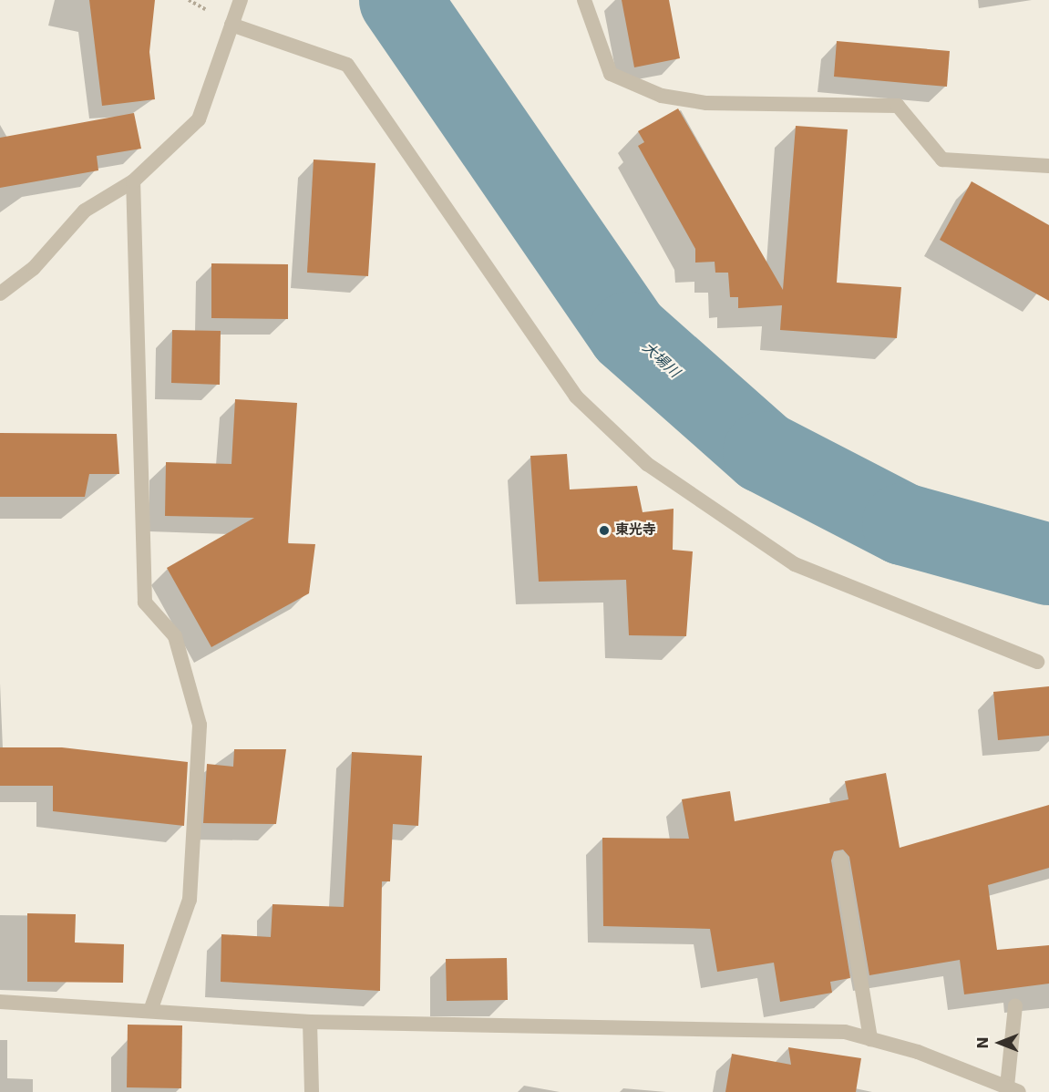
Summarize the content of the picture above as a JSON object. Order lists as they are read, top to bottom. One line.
{"water":["大場川"],"places":["東光寺"],"north":"left"}
